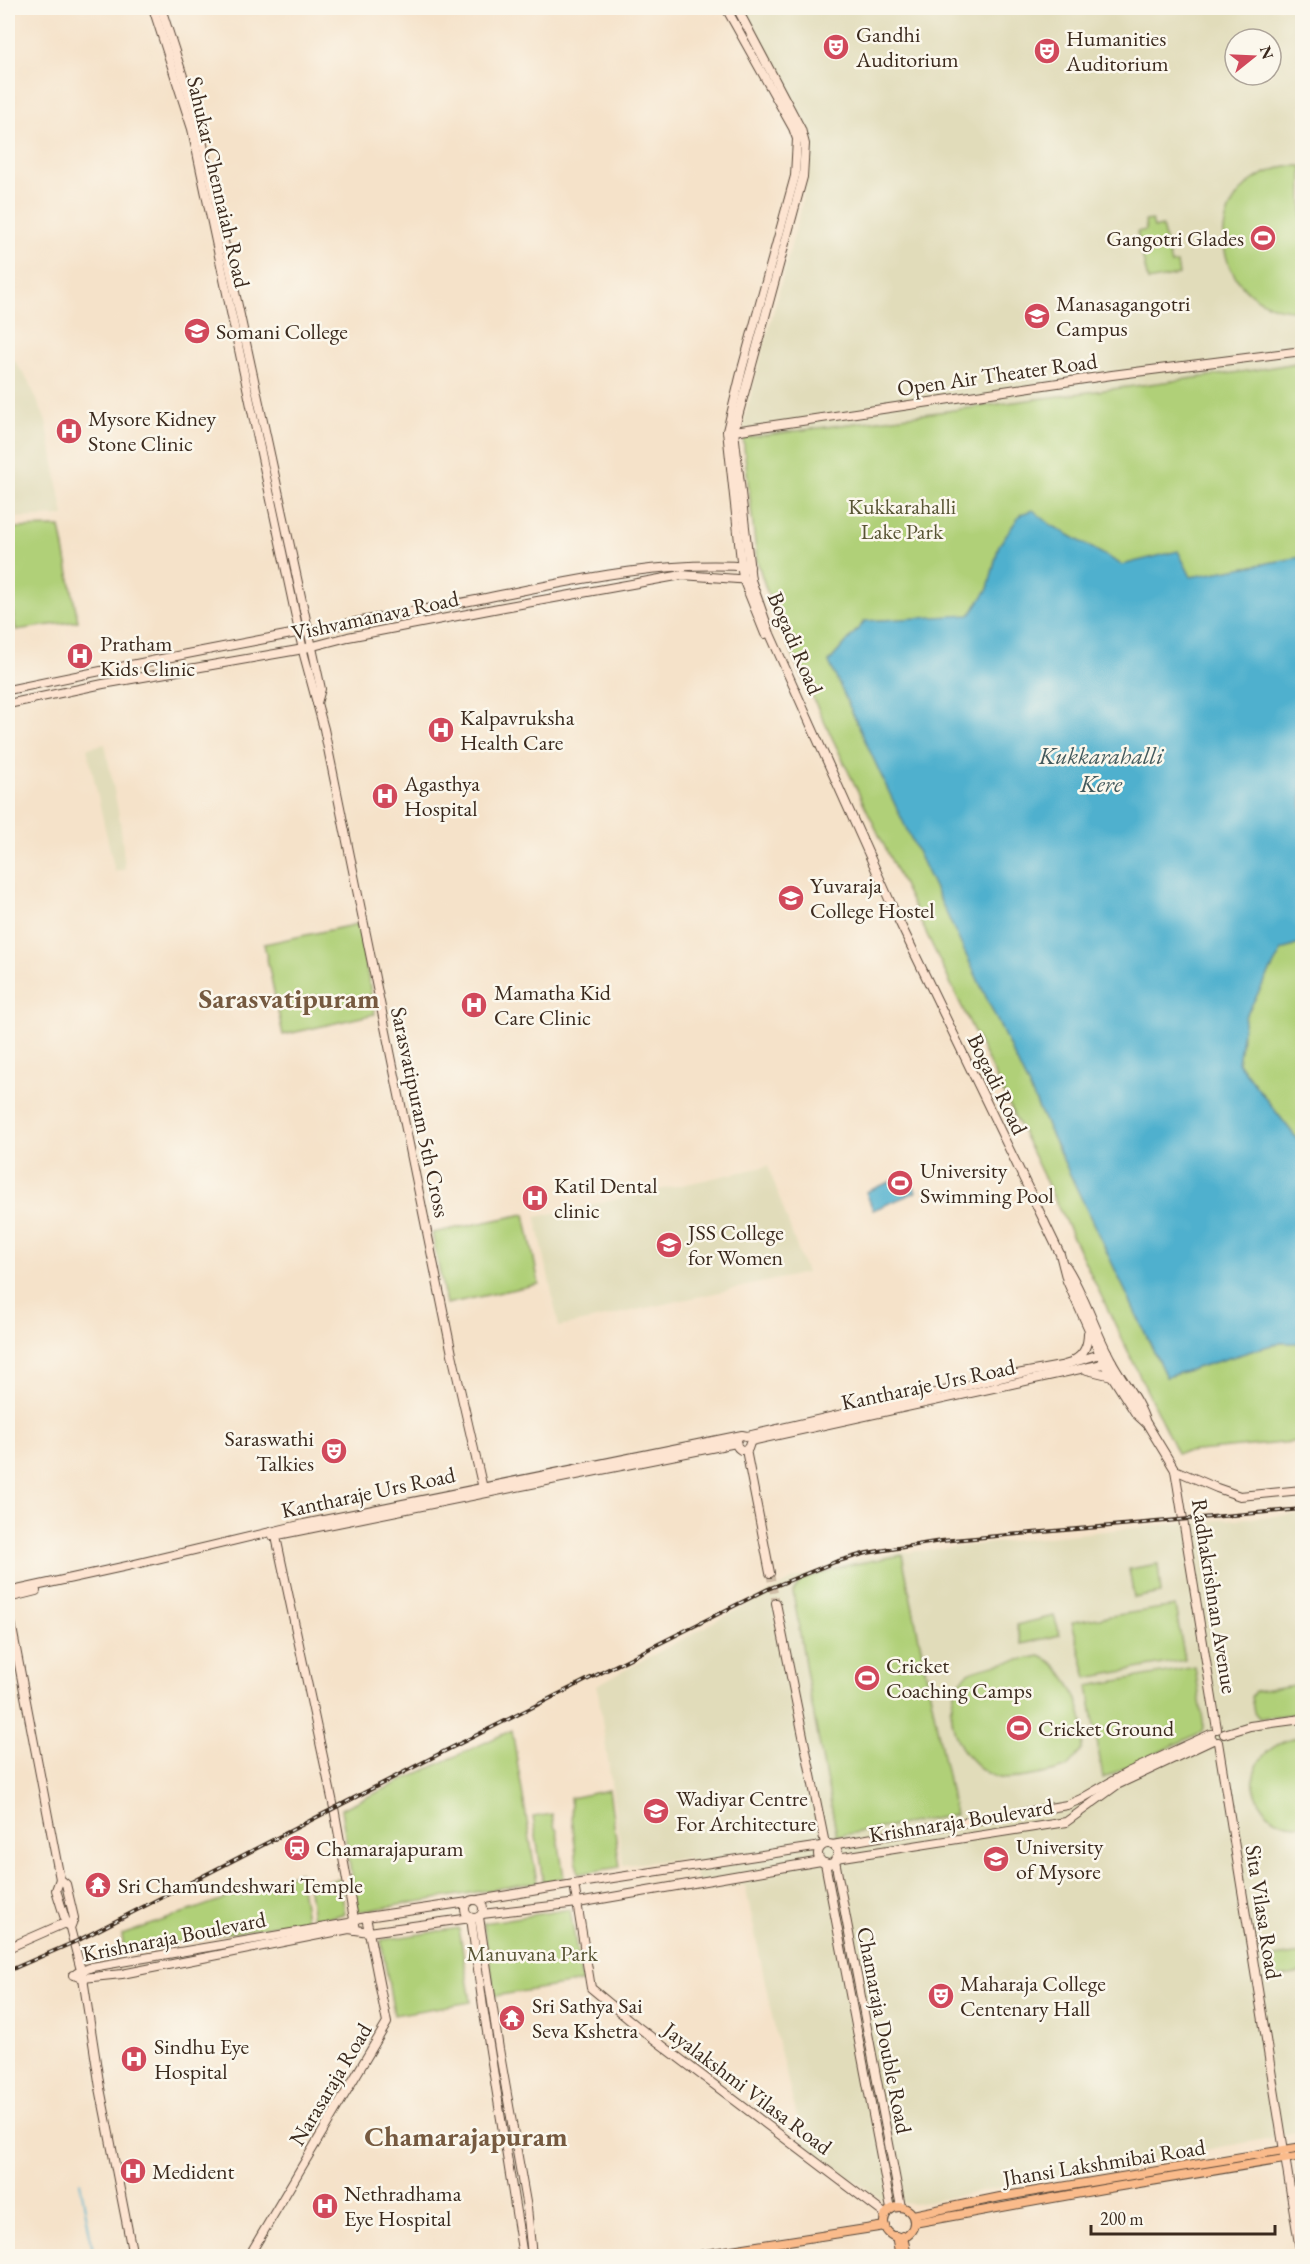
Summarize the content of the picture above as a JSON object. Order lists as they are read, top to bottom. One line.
{"streets":{"main road":["Sahukar Chennaiah Road","Open Air Theater Road","Vishvamanava Road","Bogadi Road","Sarasvatipuram 5th Cross","Kantharaje Urs Road","Radhakrishnan Avenue","Krishnaraja Boulevard","Sita Vilasa Road","Chamaraja Double Road","Narasaraja Road","Jayalakshmi Vilasa Road","Jhansi Lakshmibai Road"]},"crossings":[["Sahukar Chennaiah Road","Vishvamanava Road"],["Sahukar Chennaiah Road","Sarasvatipuram 5th Cross"],["Open Air Theater Road","Bogadi Road"],["Vishvamanava Road","Bogadi Road"],["Vishvamanava Road","Sarasvatipuram 5th Cross"],["Bogadi Road","Kantharaje Urs Road"],["Bogadi Road","Radhakrishnan Avenue"],["Sarasvatipuram 5th Cross","Kantharaje Urs Road"],["Radhakrishnan Avenue","Krishnaraja Boulevard"],["Radhakrishnan Avenue","Sita Vilasa Road"],["Krishnaraja Boulevard","Sita Vilasa Road"],["Krishnaraja Boulevard","Chamaraja Double Road"],["Krishnaraja Boulevard","Narasaraja Road"],["Krishnaraja Boulevard","Jayalakshmi Vilasa Road"],["Sita Vilasa Road","Jhansi Lakshmibai Road"],["Chamaraja Double Road","Jayalakshmi Vilasa Road"],["Chamaraja Double Road","Jhansi Lakshmibai Road"],["Jayalakshmi Vilasa Road","Jhansi Lakshmibai Road"]],"districts":["Sarasvatipuram","Chamarajapuram"],"water":["Kukkarahalli Kere"],"parks":["Kukkarahalli Lake Park","Manuvana Park"],"places":{"theatre":["Gandhi Auditorium","Humanities Auditorium","Saraswathi Talkies","Maharaja College Centenary Hall"],"sports":["Gangotri Glades","University Swimming Pool","Cricket Coaching Camps","Cricket Ground"],"school or university":["Manasagangotri Campus","Somani College","Yuvaraja College Hostel","JSS College for Women","Wadiyar Centre For Architecture","University of Mysore"],"hospital":["Mysore Kidney Stone Clinic","Pratham Kids Clinic","Kalpavruksha Health Care","Agasthya Hospital","Mamatha Kid Care Clinic","Katil Dental clinic","Sindhu Eye Hospital","Medident","Nethradhama Eye Hospital"],"station":["Chamarajapuram"],"temple":["Sri Chamundeshwari Temple","Sri Sathya Sai Seva Kshetra"]},"scale_bar":"200 m","north":"right"}
